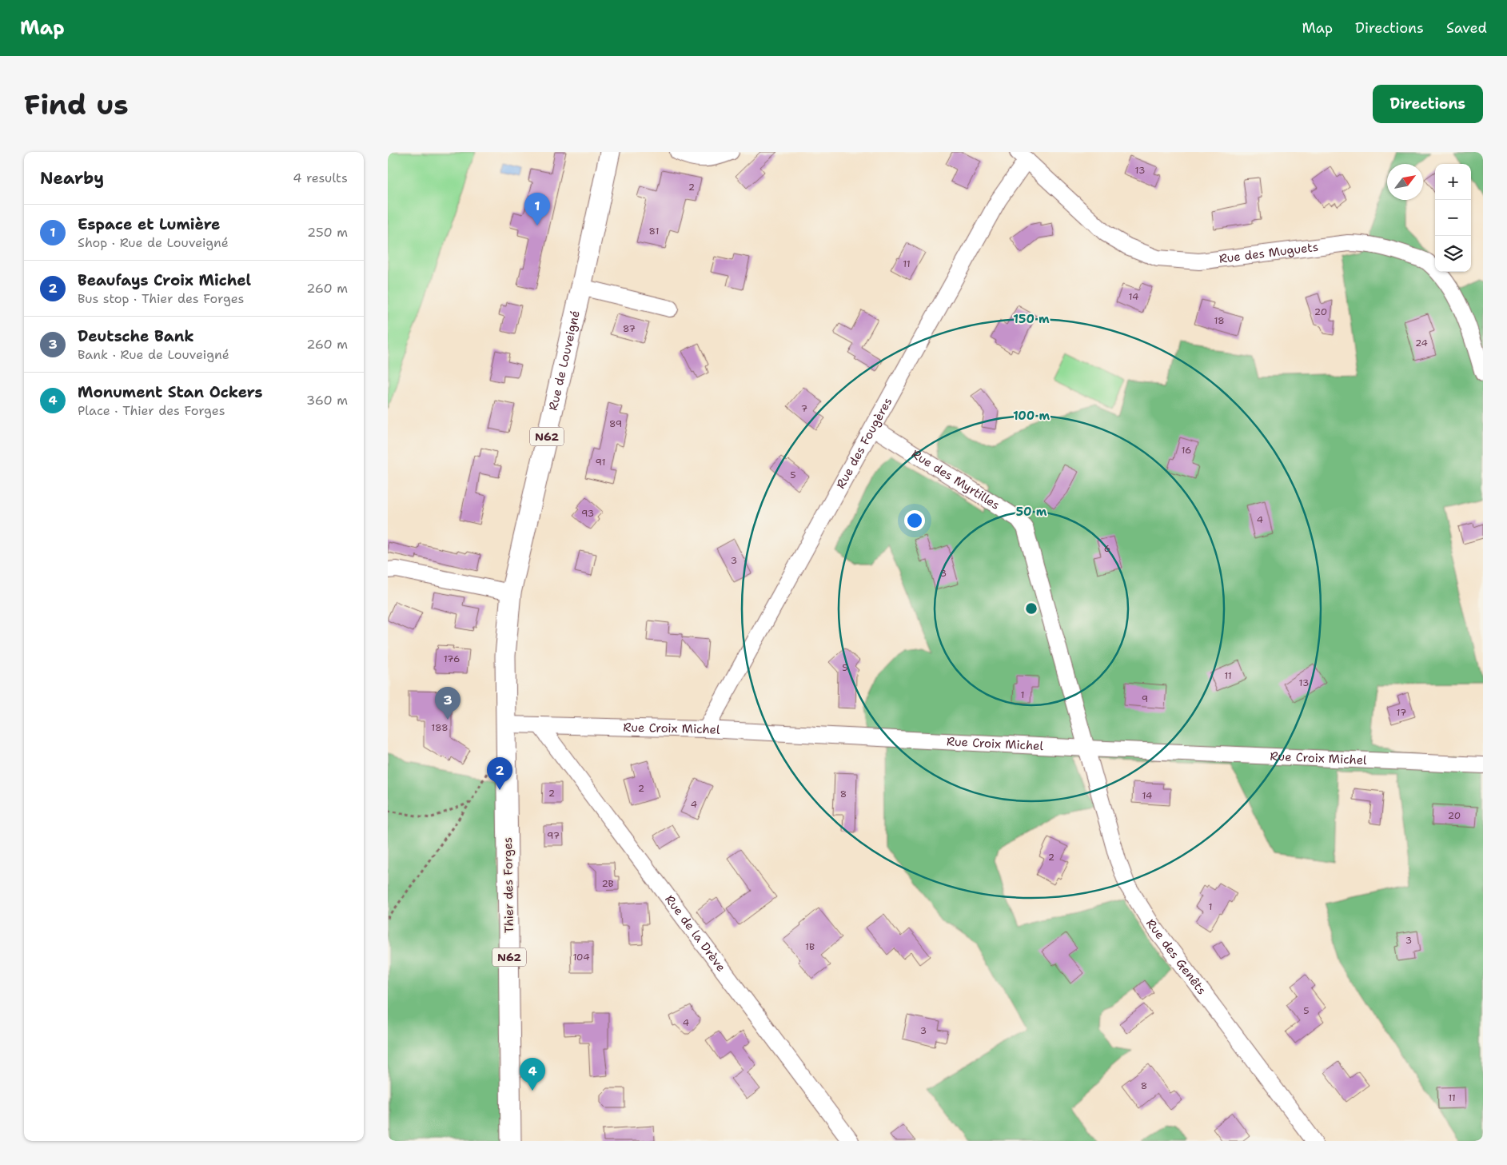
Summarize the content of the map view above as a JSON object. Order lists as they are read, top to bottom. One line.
{"streets":{"main road":["Rue de Louveigné","N62","Thier des Forges"],"street":["Rue des Muguets","Rue des Fougères","Rue des Myrtilles","Rue Croix Michel","Rue de la Drève","Rue des Genêts"]},"crossings":[["Rue des Muguets","Rue des Fougères"],["Rue de Louveigné","N62"],["Rue de Louveigné","Rue Croix Michel"],["N62","Rue Croix Michel"],["N62","Thier des Forges"],["Rue des Fougères","Rue des Myrtilles"],["Rue des Fougères","Rue Croix Michel"],["Rue des Myrtilles","Rue Croix Michel"],["Rue des Myrtilles","Rue des Genêts"],["Rue Croix Michel","Rue de la Drève"],["Rue Croix Michel","Rue des Genêts"]],"house_numbers":["13","2","81","11","14","20","18","87","24","7","89","16","91","5","93","4","6","3","3","176","5","11","13","1","9","17","188","2","2","8","14","4","20","97","2","2B","1","3","1B","104","5","4","3","8","11"],"north":"top right","page":{"header":"Map","nav":["Map","Directions","Saved"],"buttons":"Directions","title":"Find us","heading":["Nearby","4 results"],"map_buttons":["+","−"],"pins":["1","3","2","4"],"list":[{"mark":"1","name":"Espace et Lumière","note":"Shop · Rue de Louveigné","value":"250 m"},{"mark":"2","name":"Beaufays Croix Michel","note":"Bus stop · Thier des Forges","value":"260 m"},{"mark":"3","name":"Deutsche Bank","note":"Bank · Rue de Louveigné","value":"260 m"},{"mark":"4","name":"Monument Stan Ockers","note":"Place · Thier des Forges","value":"360 m"}]},"rings":["150 m","100 m","50 m"]}
